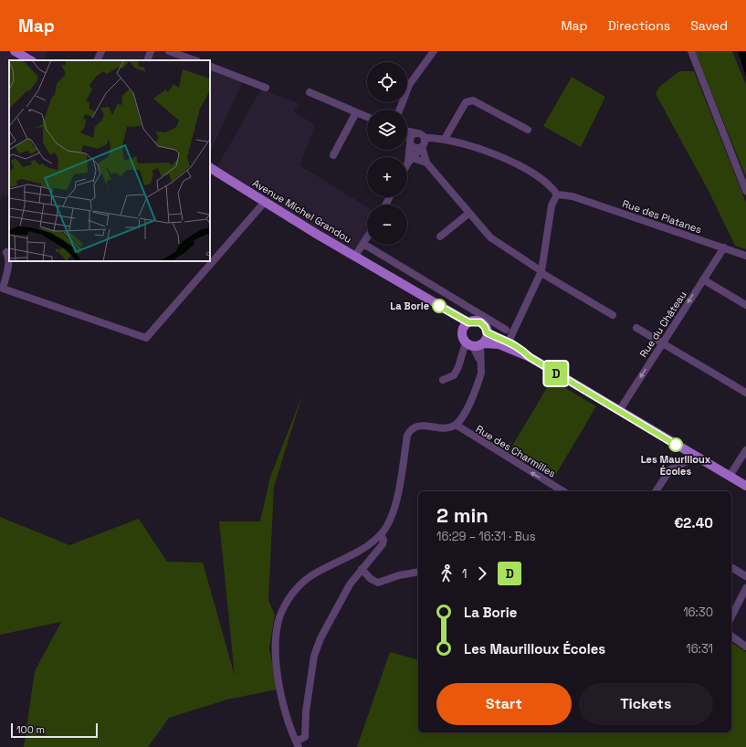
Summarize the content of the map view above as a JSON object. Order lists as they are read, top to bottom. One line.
{"streets":{"main road":["Avenue Michel Grandou"],"street":["Rue des Platanes","Rue du Château","Rue des Charmilles"]},"crossings":[["Rue des Platanes","Rue du Château"]],"one_way":["Rue du Château","Rue des Charmilles"],"places":["La Borie","Les Maurilloux Écoles"],"lines":["bus line D"],"scale_bar":"100 m","page":{"header":"Map","nav":["Map","Directions","Saved"],"on_map":"D","map_buttons":["+","−"],"heading":["2 min","16:29 – 16:31 · Bus","€2.40"],"legs":["1","D"],"list":[{"name":"La Borie","value":"16:30"},{"name":"Les Maurilloux Écoles","value":"16:31"}],"buttons":["Start","Tickets"],"scale":"100 m"}}
